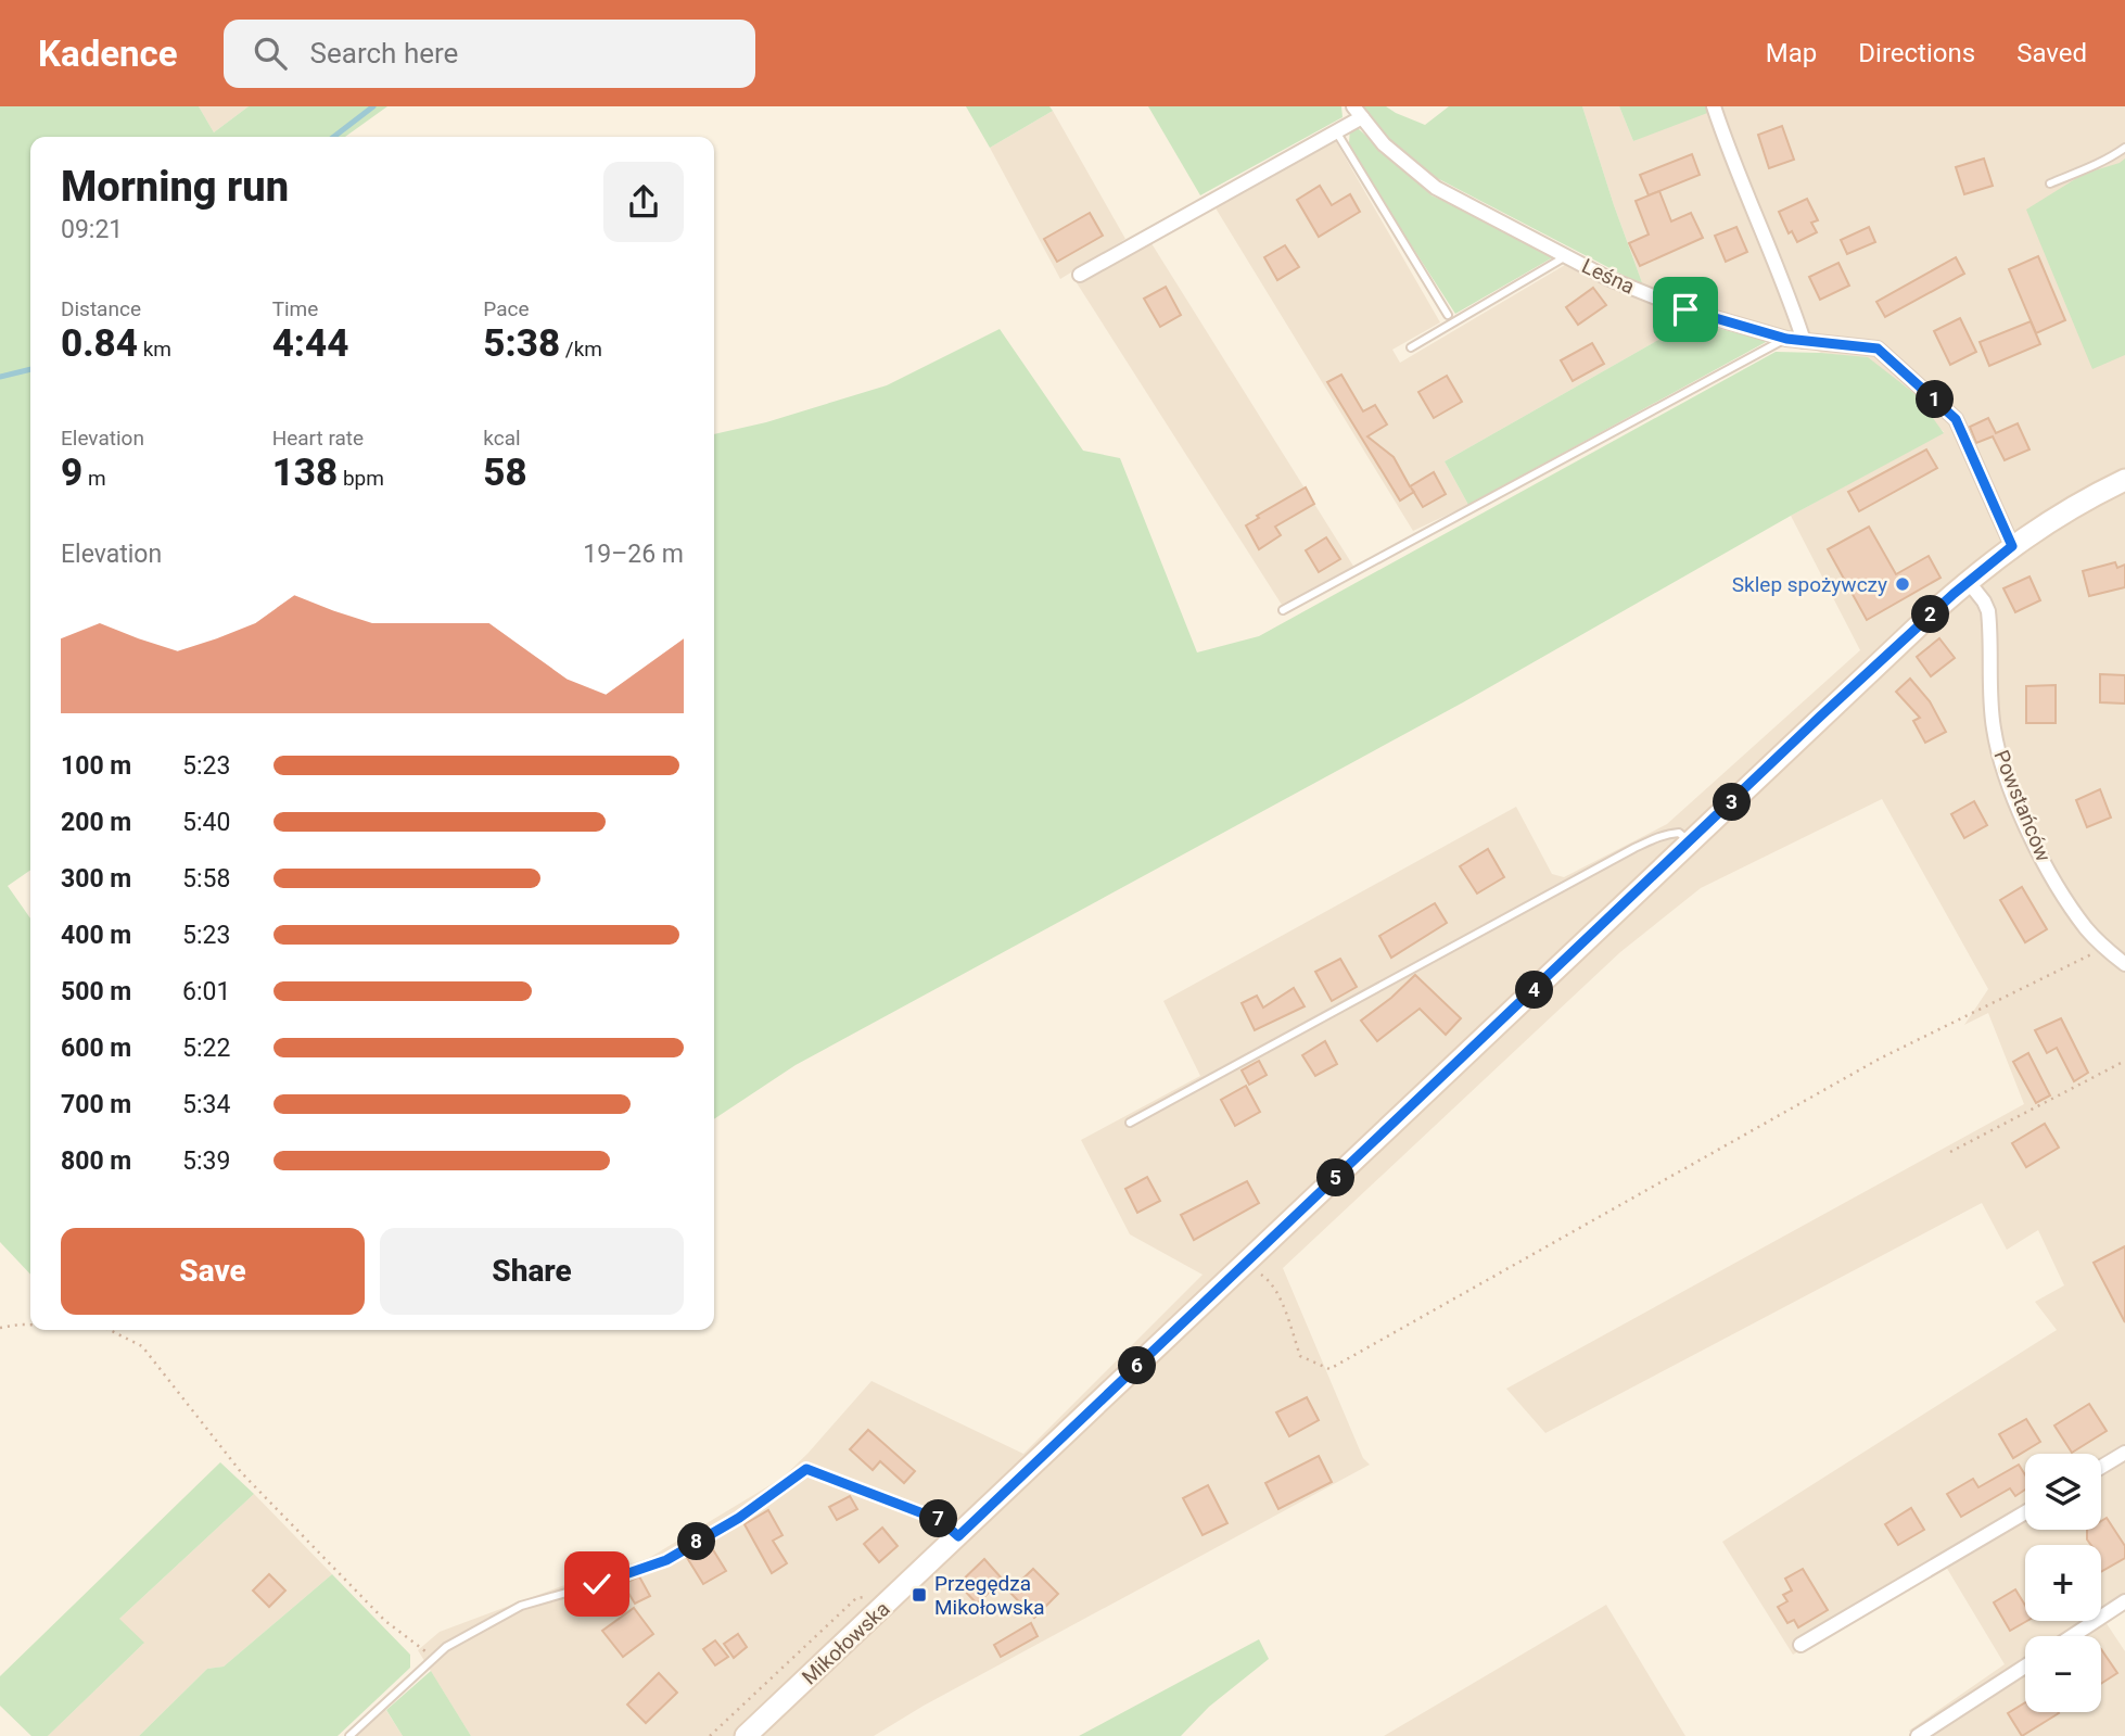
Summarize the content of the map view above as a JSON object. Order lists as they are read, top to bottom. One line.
{"streets":{"main road":["Mikołowska"],"street":["Leśna","Powstańców"]},"crossings":[["Leśna","Mikołowska"],["Powstańców","Mikołowska"]],"places":{"other":["Sklep spożywczy"],"transit":["Przegędza Mikołowska"]},"page":{"header":"Kadence","search":"Search here","nav":["Map","Directions","Saved"],"heading":["Morning run","09:21"],"stats":[["Distance","0.84 km"],["Time","4:44"],["Pace","5:38 /km"],["Elevation","9 m"],["Heart rate","138 bpm"],["kcal","58"]],"pins":["1","2","3","4","5","6","7","8"],"chart":["Elevation","19–26 m"],"list":[{"name":"100 m","note":"5:23"},{"name":"200 m","note":"5:40"},{"name":"300 m","note":"5:58"},{"name":"400 m","note":"5:23"},{"name":"500 m","note":"6:01"},{"name":"600 m","note":"5:22"},{"name":"700 m","note":"5:34"},{"name":"800 m","note":"5:39"}],"buttons":["Save","Share"],"map_buttons":["+","−"]}}
